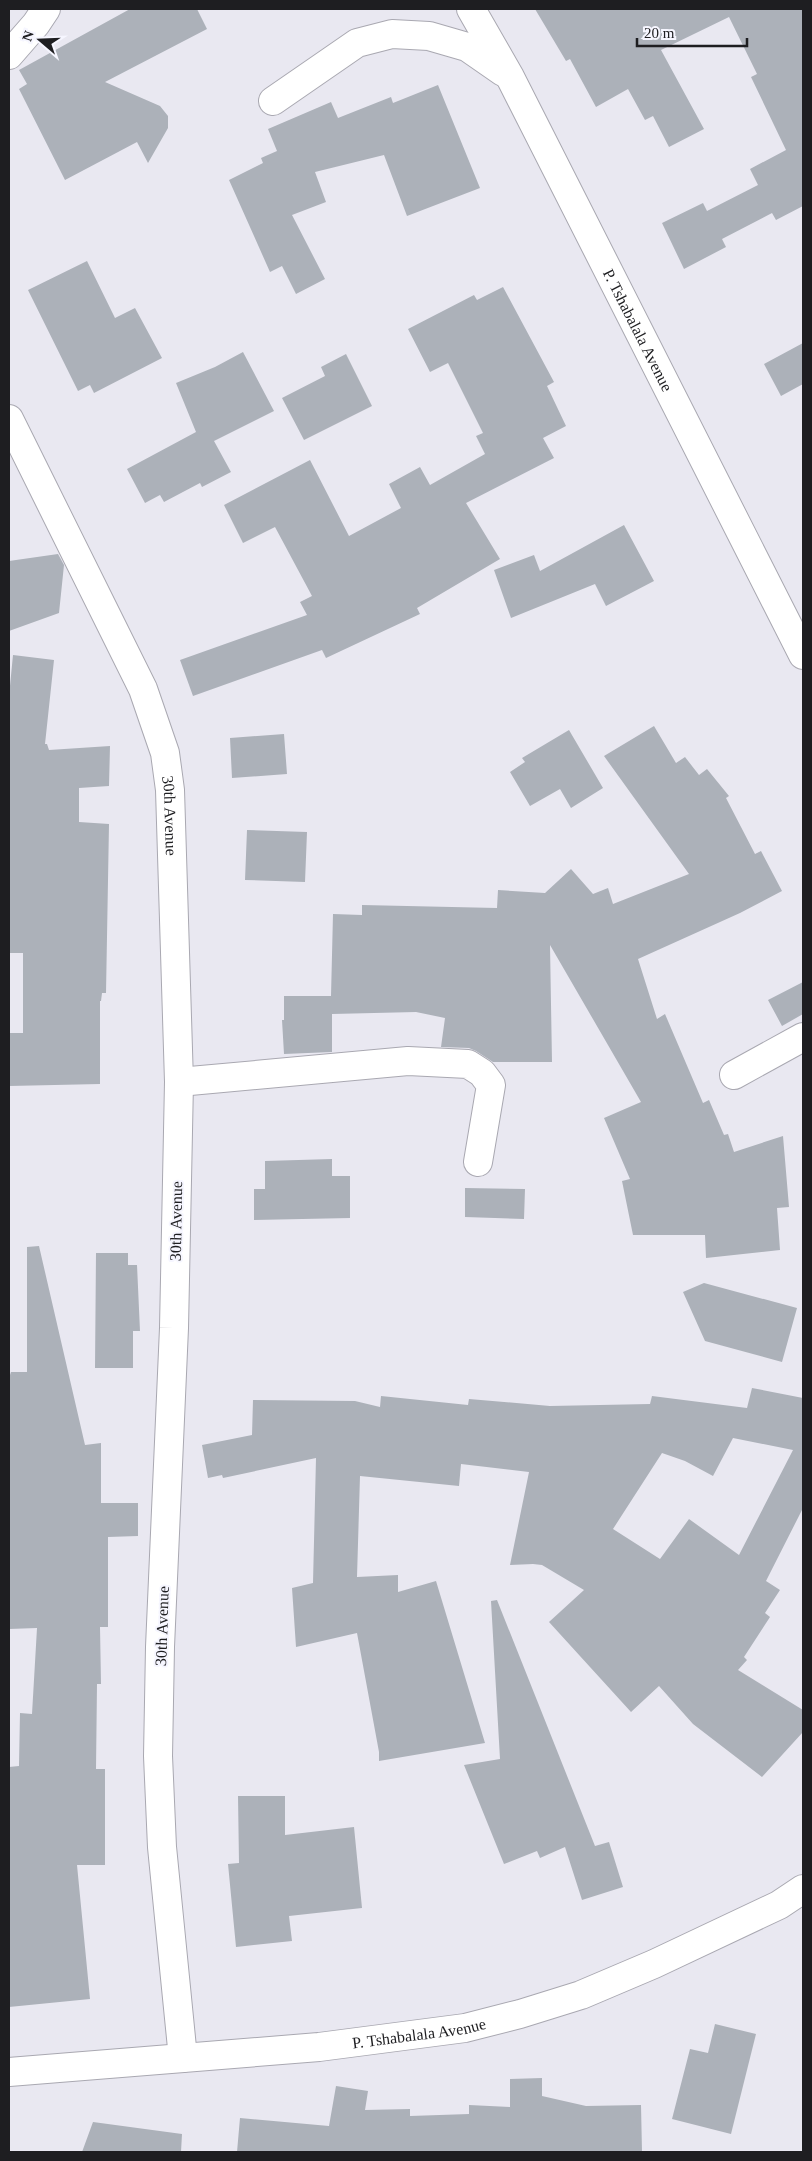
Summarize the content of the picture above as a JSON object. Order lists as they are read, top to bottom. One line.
{"streets":{"street":["P. Tshabalala Avenue","30th Avenue"]},"crossings":[["P. Tshabalala Avenue","30th Avenue"]],"scale_bar":"20 m","north":"left"}
